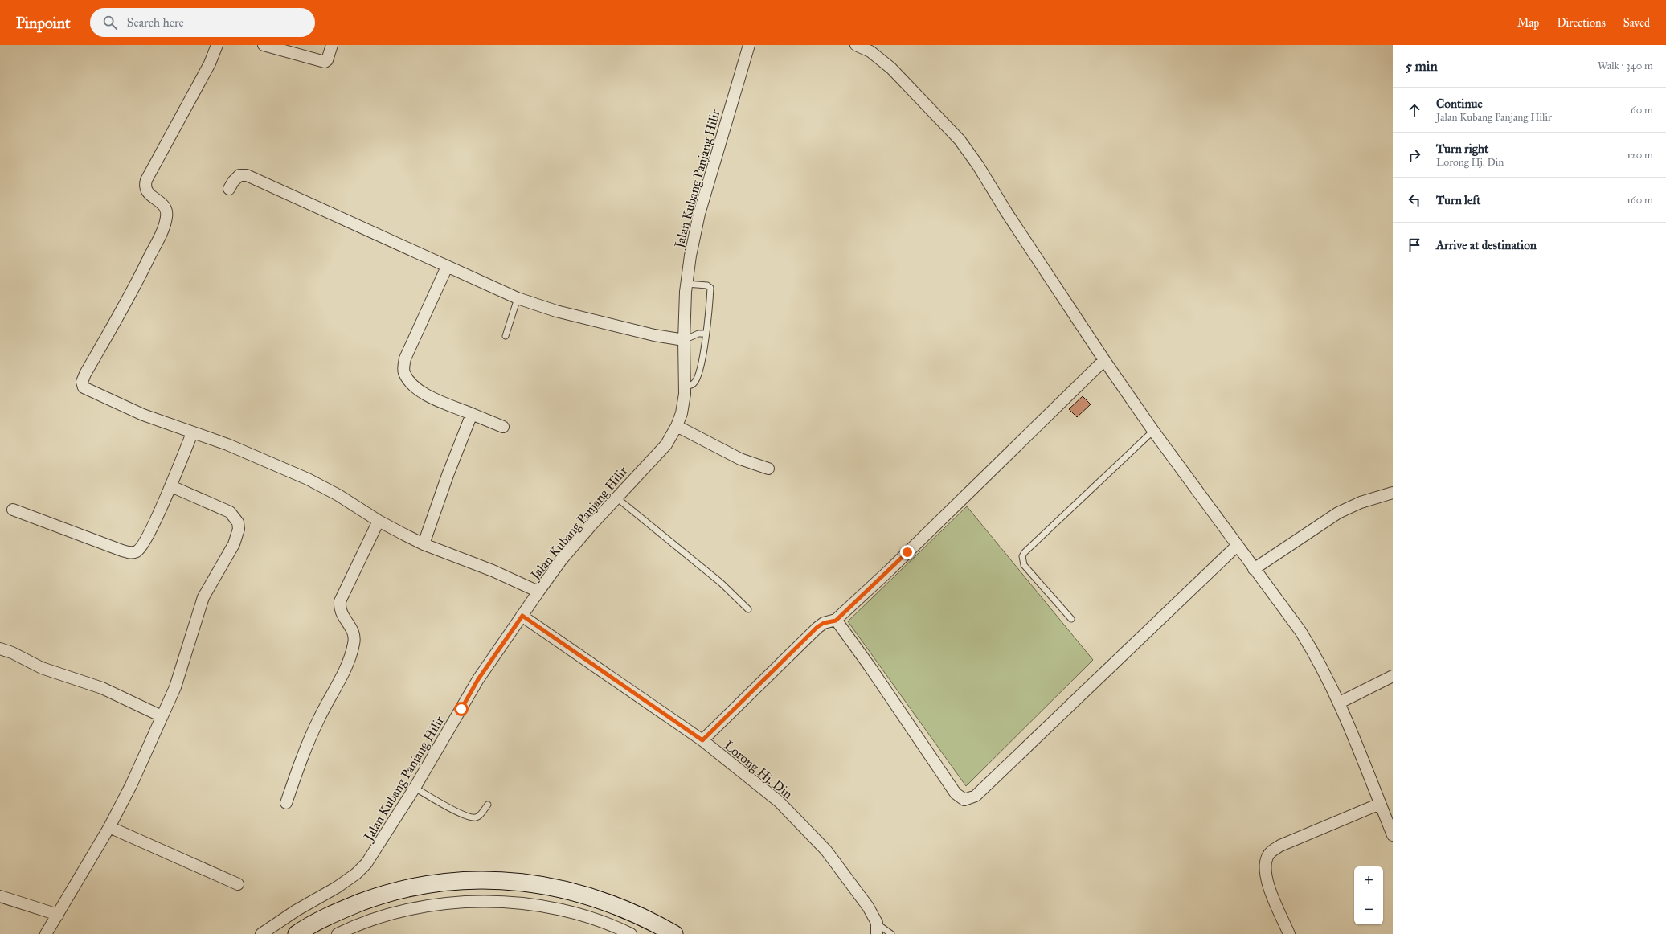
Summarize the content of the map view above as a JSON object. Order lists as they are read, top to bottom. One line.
{"streets":{"street":["Jalan Kubang Panjang Hilir","Lorong Hj. Din"]},"crossings":[["Jalan Kubang Panjang Hilir","Lorong Hj. Din"]],"page":{"header":"Pinpoint","search":"Search here","nav":["Map","Directions","Saved"],"heading":["5 min","Walk · 340 m"],"list":[["Continue","Jalan Kubang Panjang Hilir","60 m"],["Turn right","Lorong Hj. Din","120 m"],["Turn left","160 m"],"Arrive at destination"],"map_buttons":["+","−"]}}
